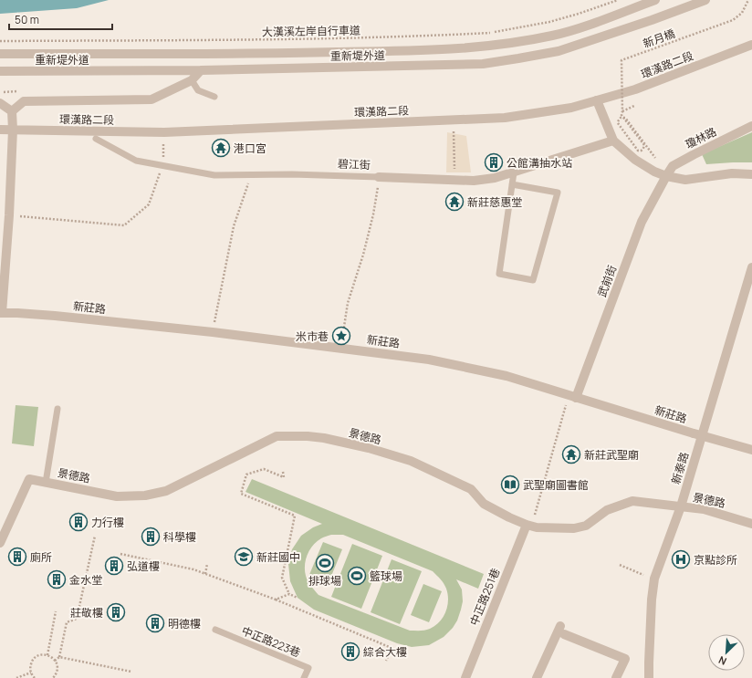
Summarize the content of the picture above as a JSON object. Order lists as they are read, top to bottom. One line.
{"streets":{"street":["重新堤外道","環漢路二段","瓊林路","碧江街","武前街","新莊路","景德路","新泰路","中正路251巷"],"lane":["中正路223巷"],"path":["大漢溪左岸自行車道","新月橋"]},"crossings":[["瓊林路","武前街"],["武前街","新莊路"],["新莊路","新泰路"],["景德路","新泰路"],["景德路","中正路251巷"]],"places":{"temple":["港口宮","新莊慈惠堂","新莊武聖廟"],"building":["公館溝抽水站","力行樓","科學樓","廁所","弘道樓","金水堂","莊敬樓","明德樓","綜合大樓"],"place":["米市巷"],"library":["武聖廟圖書館"],"school or university":["新莊國中"],"hospital":["京點診所"],"sports":["排球場","籃球場"]},"scale_bar":"50 m","north":"bottom left"}
